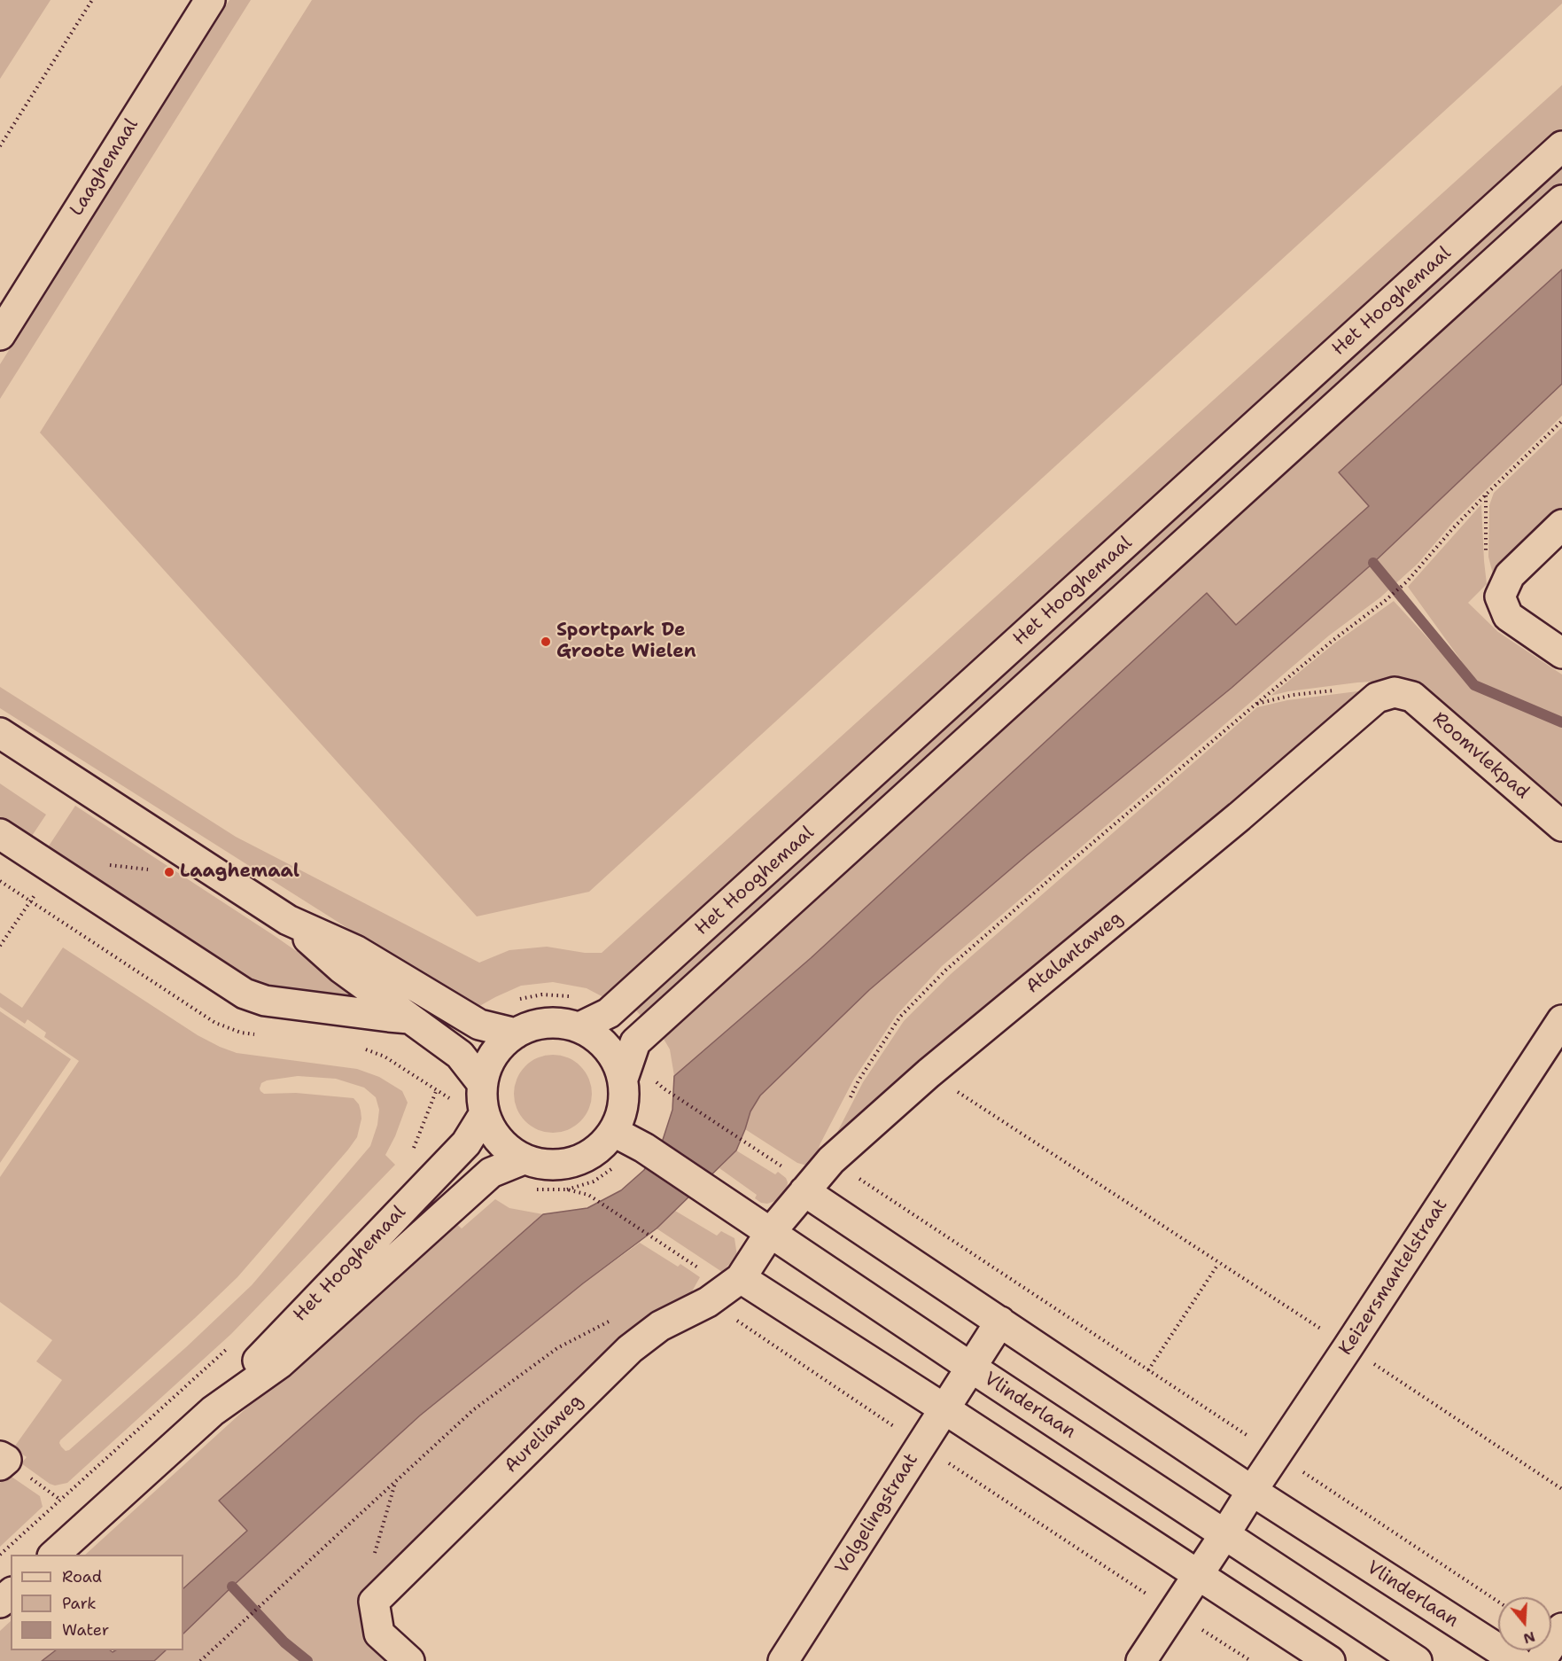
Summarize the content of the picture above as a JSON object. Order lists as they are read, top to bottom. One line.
{"streets":{"street":["Laaghemaal","Het Hooghemaal","Roomvlekpad","Atalantaweg","Keizersmantelstraat","Vlinderlaan","Aureliaweg","Volgelingstraat"]},"crossings":[["Het Hooghemaal","Vlinderlaan"],["Roomvlekpad","Atalantaweg"],["Atalantaweg","Vlinderlaan"],["Atalantaweg","Aureliaweg"],["Keizersmantelstraat","Vlinderlaan"],["Vlinderlaan","Aureliaweg"],["Vlinderlaan","Volgelingstraat"]],"places":["Sportpark De Groote Wielen","Laaghemaal"],"legend":["Road","Park","Water"],"north":"bottom"}
